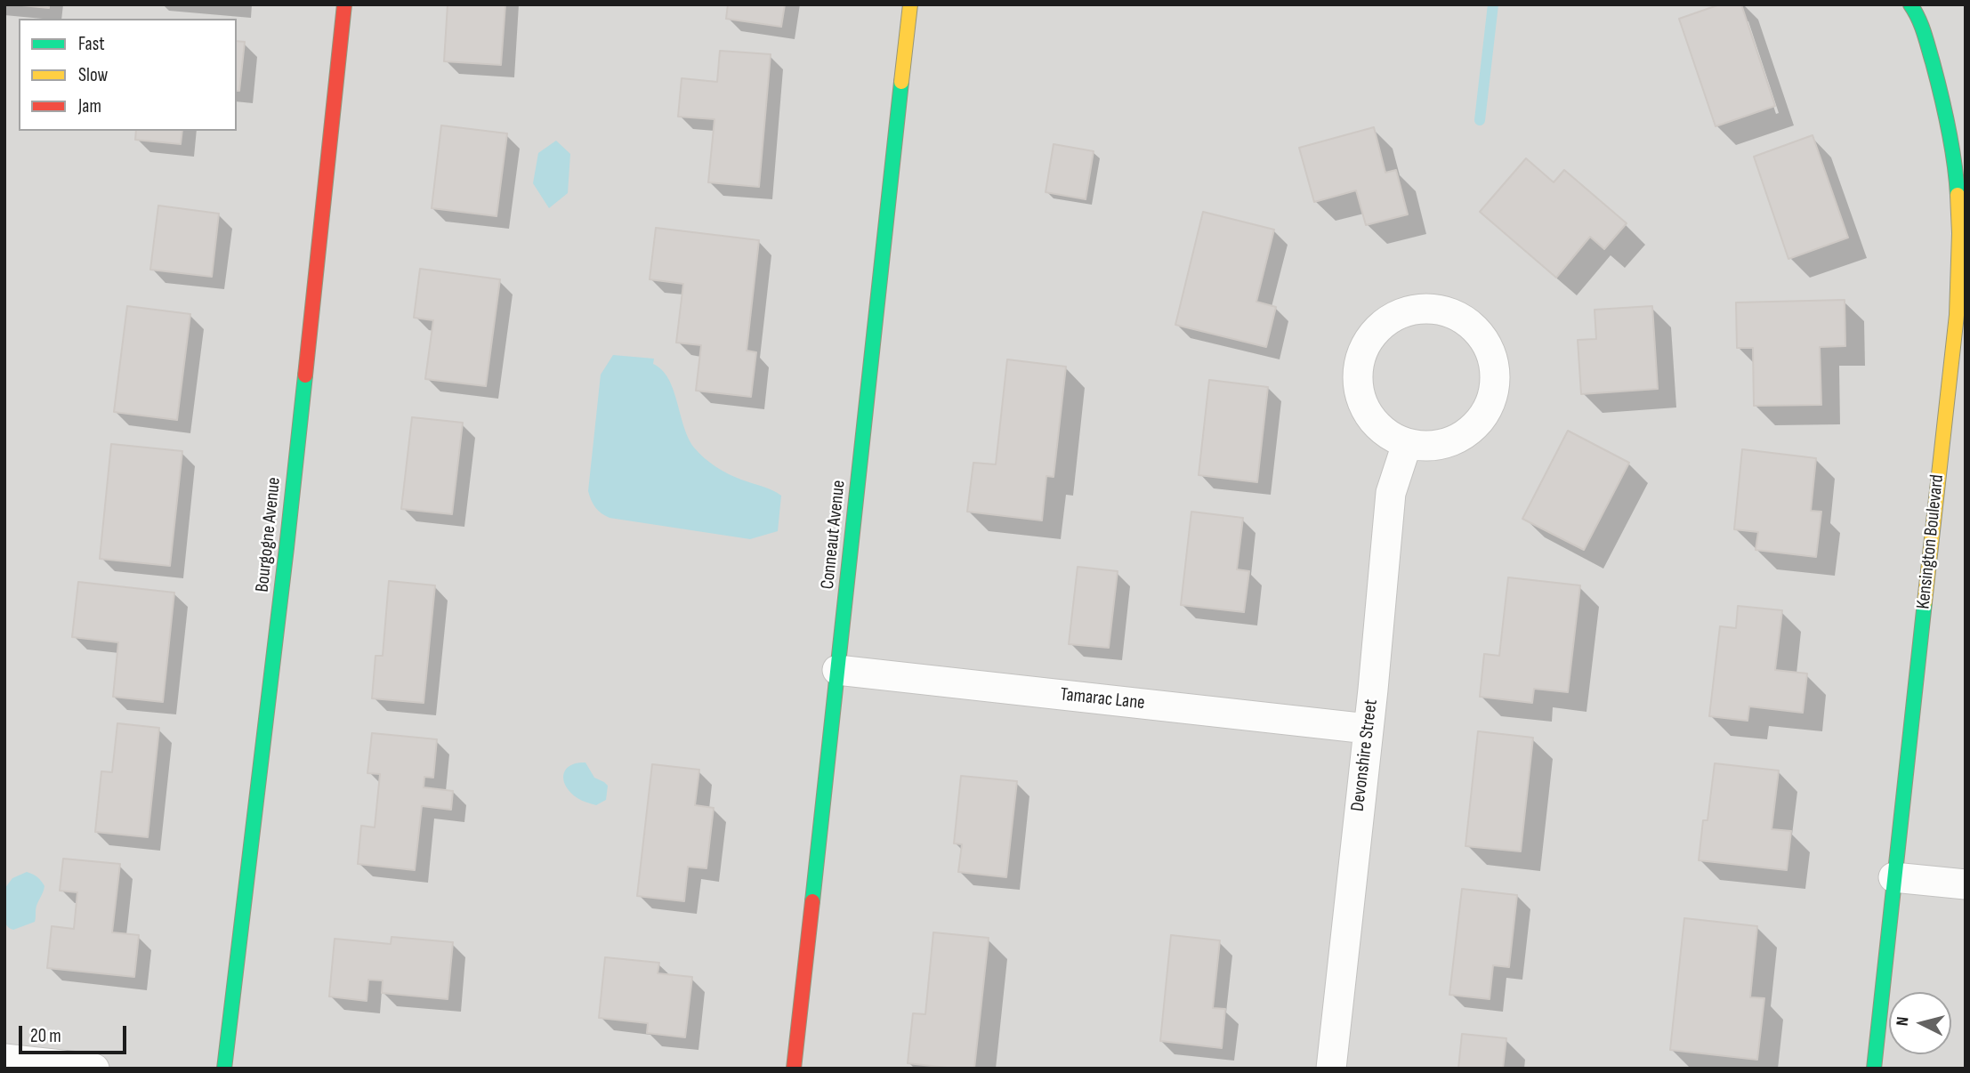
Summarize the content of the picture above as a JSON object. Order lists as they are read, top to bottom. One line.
{"streets":{"street":["Bourgogne Avenue","Conneaut Avenue","Kensington Boulevard","Tamarac Lane","Devonshire Street"]},"crossings":[["Conneaut Avenue","Tamarac Lane"],["Tamarac Lane","Devonshire Street"]],"legend":["Fast","Slow","Jam"],"scale_bar":"20 m","north":"left"}
